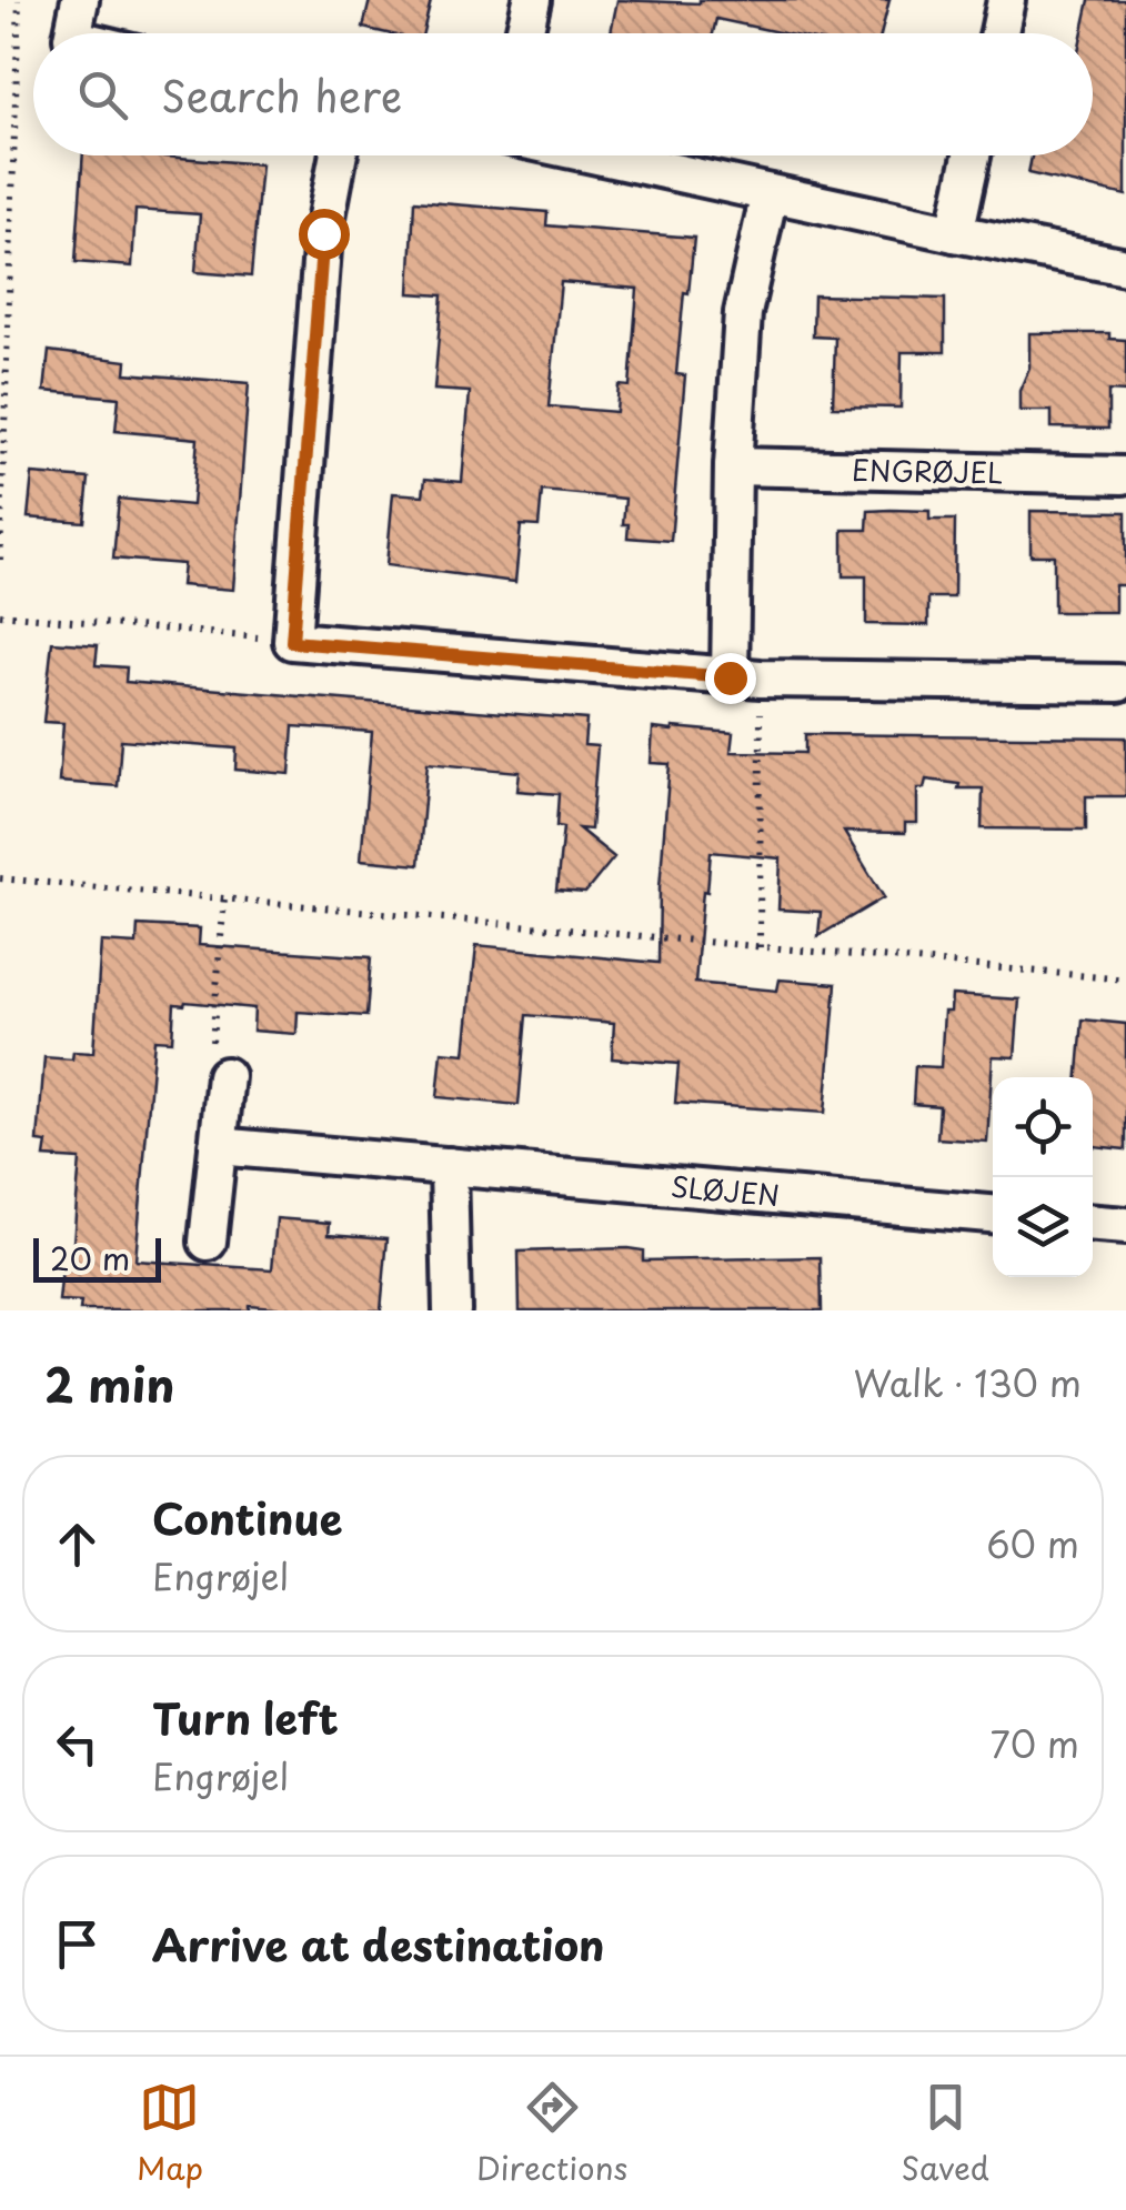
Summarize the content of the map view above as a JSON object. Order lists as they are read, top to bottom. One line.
{"streets":{"street":["ENGRØJEL","SLØJEN"]},"scale_bar":"20 m","page":{"search":"Search here","scale":"20 m","heading":["2 min","Walk · 130 m"],"list":[["Continue","Engrøjel","60 m"],["Turn left","Engrøjel","70 m"],"Arrive at destination"],"nav":["Map","Directions","Saved"]}}
